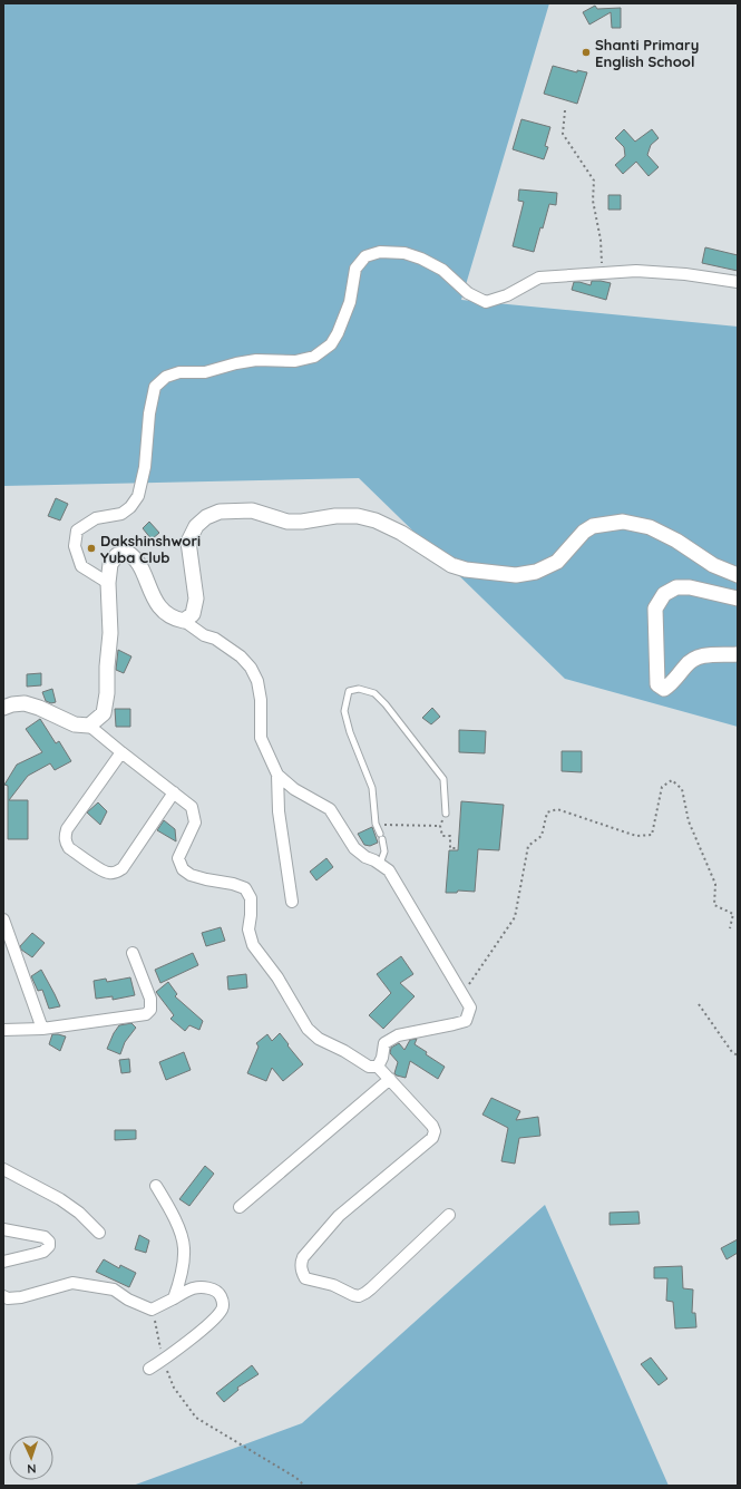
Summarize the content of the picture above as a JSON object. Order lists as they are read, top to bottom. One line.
{"places":["Shanti Primary English School","Dakshinshwori Yuba Club"],"north":"bottom"}
